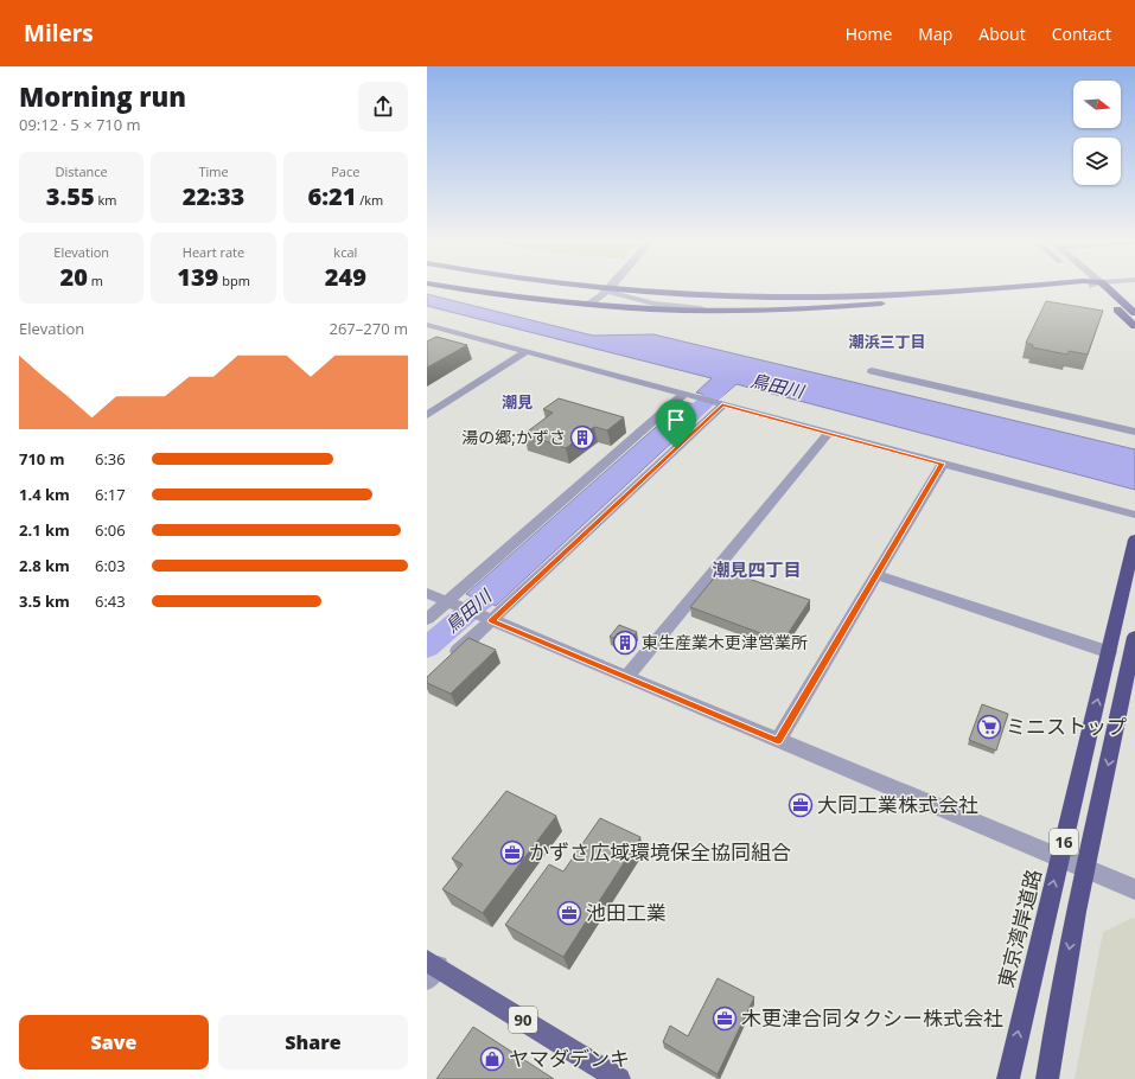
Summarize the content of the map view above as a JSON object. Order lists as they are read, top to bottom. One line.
{"streets":{"highway":["16","東京湾岸道路"],"main road":["90"]},"districts":["潮浜三丁目","潮見","潮見四丁目"],"water":["鳥田川"],"places":{"building":["湯の郷;かずさ","東生産業木更津営業所"],"supermarket":["ミニストップ"],"office":["大同工業株式会社","かずさ広域環境保全協同組合","池田工業","木更津合同タクシー株式会社"],"shop":["ヤマダデンキ"]},"north":"right","page":{"header":"Milers","nav":["Home","Map","About","Contact"],"heading":["Morning run","09:12 · 5 × 710 m"],"stats":[["Distance","3.55 km"],["Time","22:33"],["Pace","6:21 /km"],["Elevation","20 m"],["Heart rate","139 bpm"],["kcal","249"]],"chart":["Elevation","267–270 m"],"list":[{"name":"710 m","note":"6:36"},{"name":"1.4 km","note":"6:17"},{"name":"2.1 km","note":"6:06"},{"name":"2.8 km","note":"6:03"},{"name":"3.5 km","note":"6:43"}],"buttons":["Save","Share"]}}
